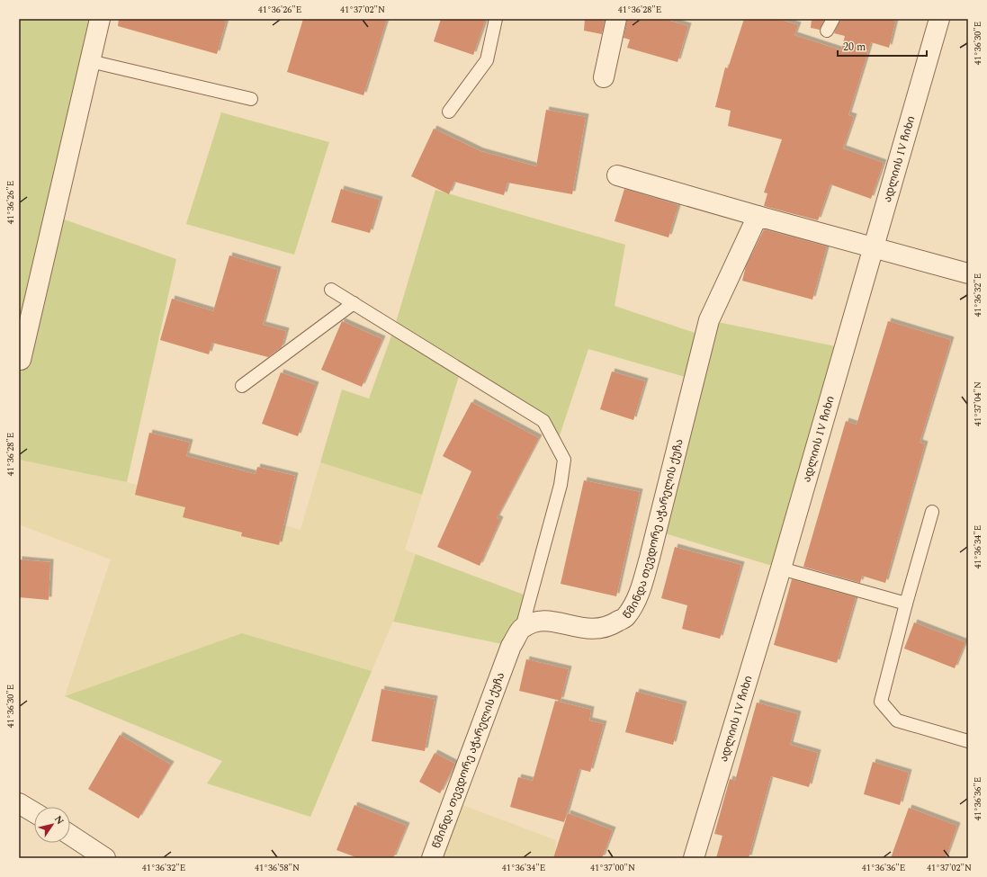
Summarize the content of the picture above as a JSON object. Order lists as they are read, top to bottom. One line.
{"streets":{"street":["ადლიის IV ჩიხი","წმინდა თევდორე აჭარელის ქუჩა"]},"scale_bar":"20 m","north":"top right","coordinates":["41°36'26\"E","41°37'02\"N","41°36'28\"E","41°36'30\"E","41°36'32\"E","41°37'04\"N","41°36'34\"E","41°36'36\"E","41°36'58\"N","41°37'00\"N"]}
